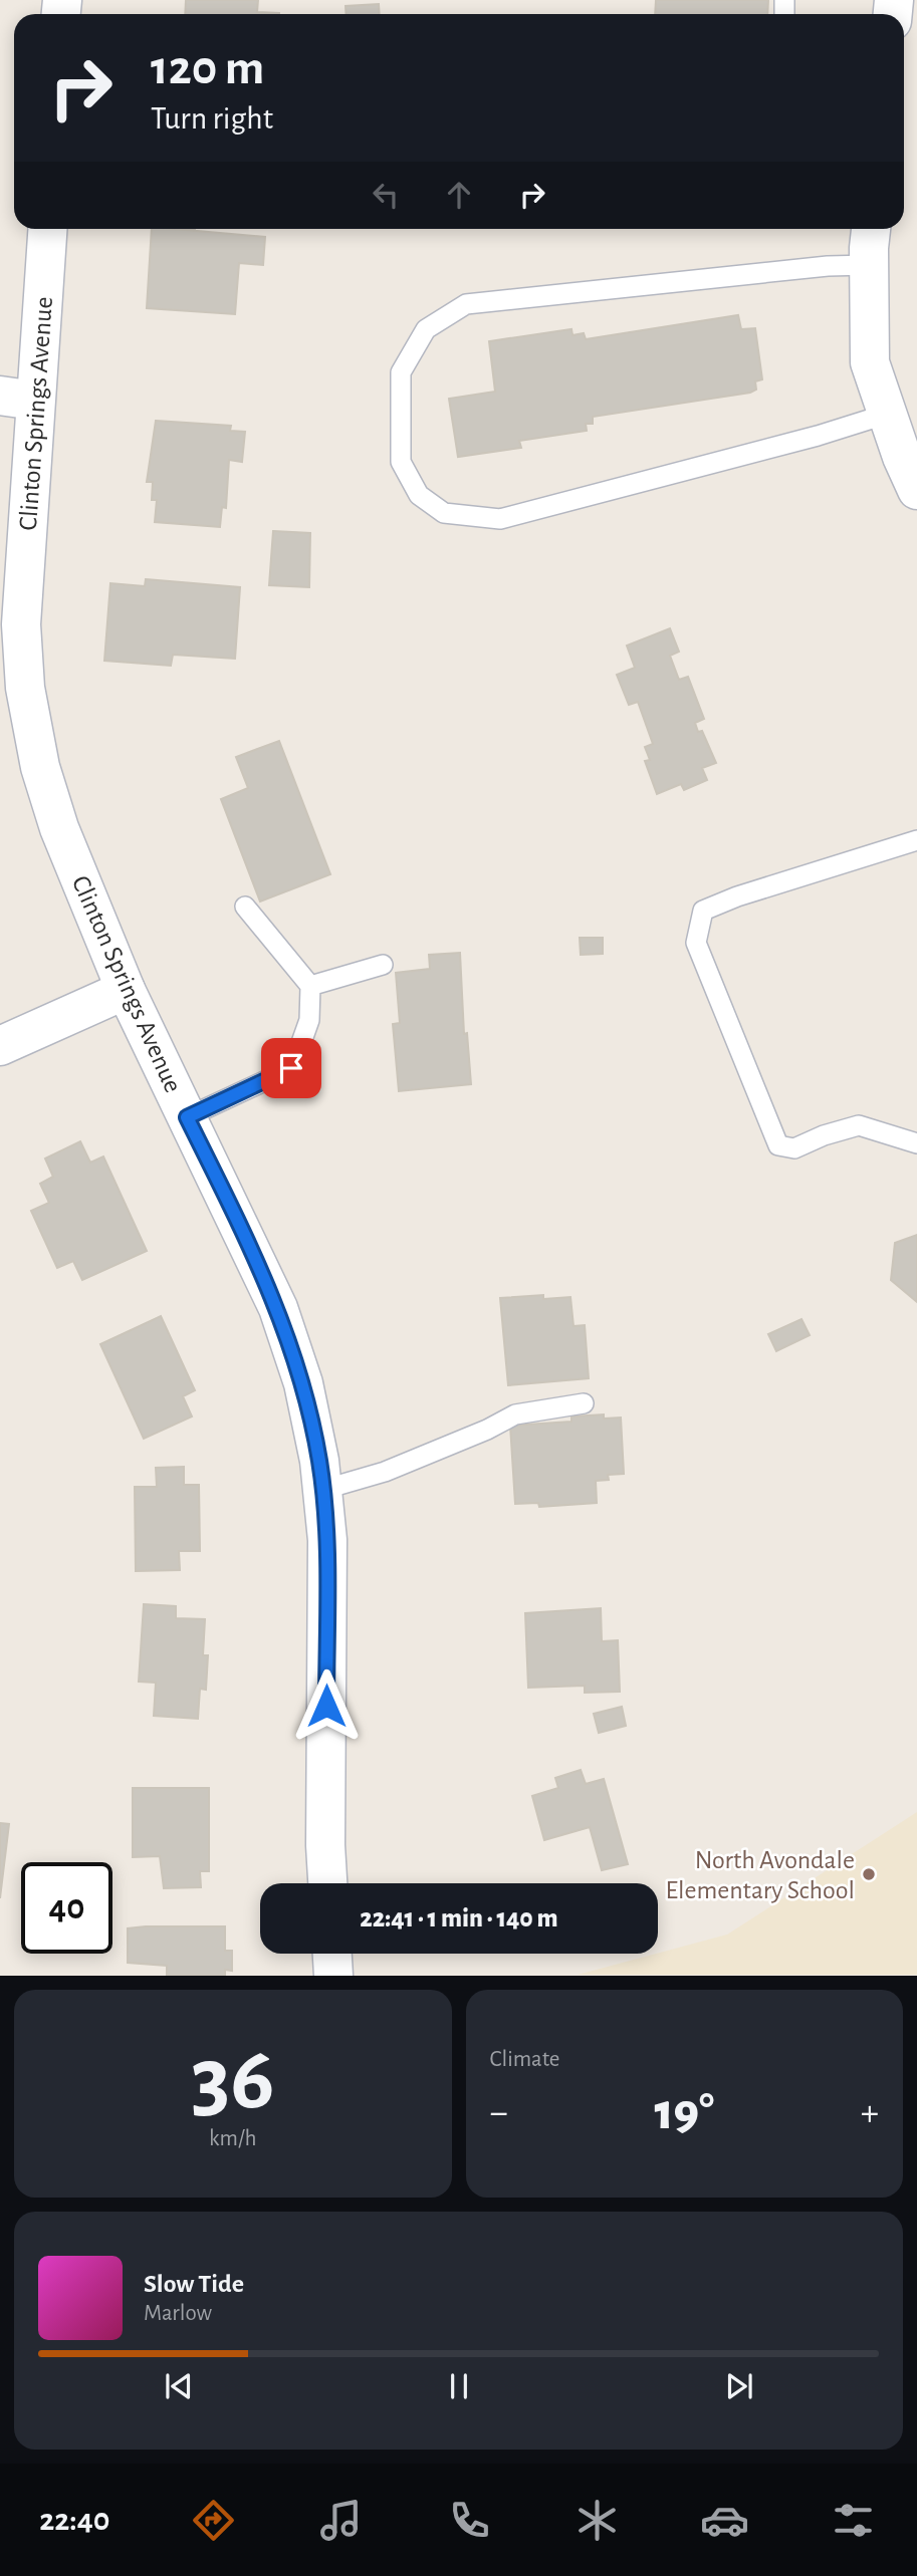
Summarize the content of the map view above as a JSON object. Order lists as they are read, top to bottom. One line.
{"streets":{"street":["Clinton Springs Avenue"]},"places":["North Avondale Elementary School"],"page":{"turn":["120 m","Turn right"],"limit":"40","trip":"22:41 · 1 min · 140 m","tile":[["36","km/h"],"Climate"],"heat":["−","19°","+"],"song":["Slow Tide","Marlow"],"tabs":"22:40"}}
